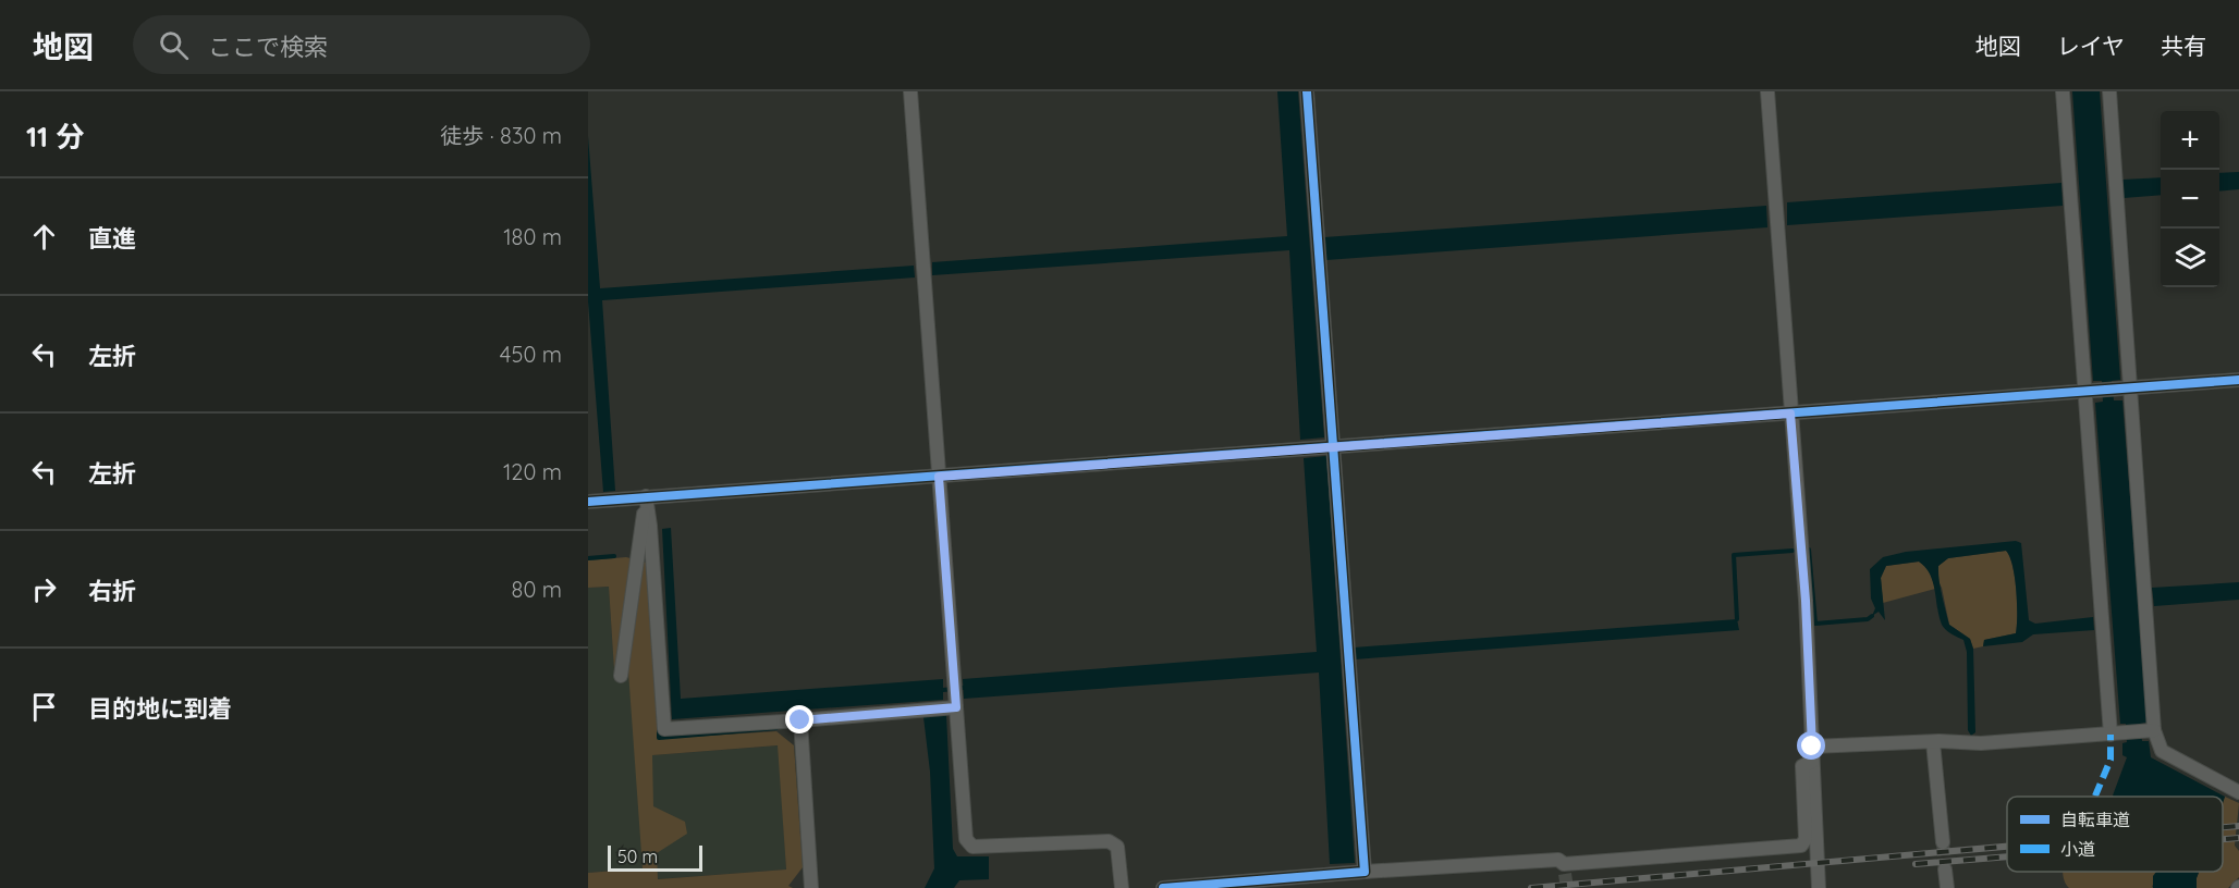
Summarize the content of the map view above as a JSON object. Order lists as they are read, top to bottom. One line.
{"legend":["自転車道","小道"],"scale_bar":"50 m","page":{"header":"地図","search":"ここで検索","nav":["地図","レイヤ","共有"],"heading":["11 分","徒歩 · 830 m"],"map_buttons":["+","−"],"list":[["直進","180 m"],["左折","450 m"],["左折","120 m"],["右折","80 m"],"目的地に到着"],"scale":"50 m"}}
